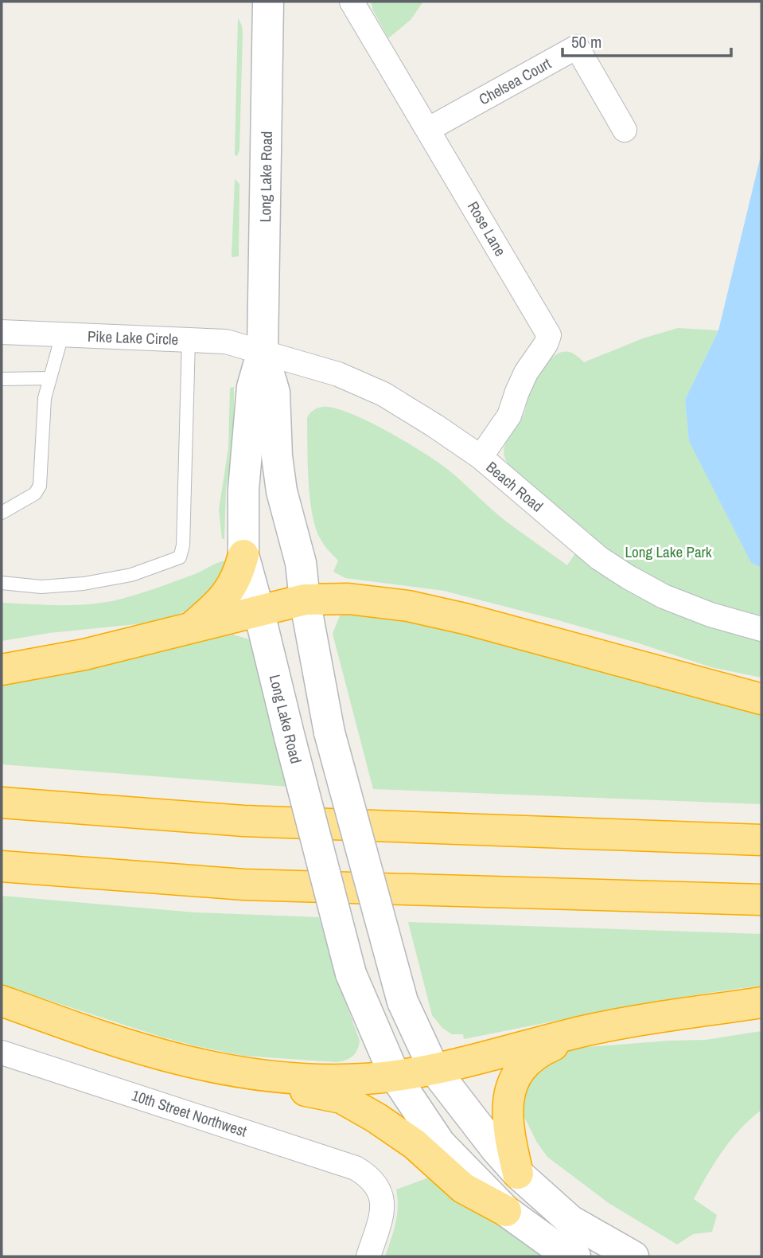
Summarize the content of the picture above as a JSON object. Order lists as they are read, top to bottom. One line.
{"streets":{"street":["Chelsea Court","Long Lake Road","Rose Lane","Pike Lake Circle","Beach Road","10th Street Northwest"]},"crossings":[["Chelsea Court","Rose Lane"],["Long Lake Road","Pike Lake Circle"],["Long Lake Road","Beach Road"],["Rose Lane","Beach Road"],["Pike Lake Circle","Beach Road"]],"parks":["Long Lake Park"],"scale_bar":"50 m"}
